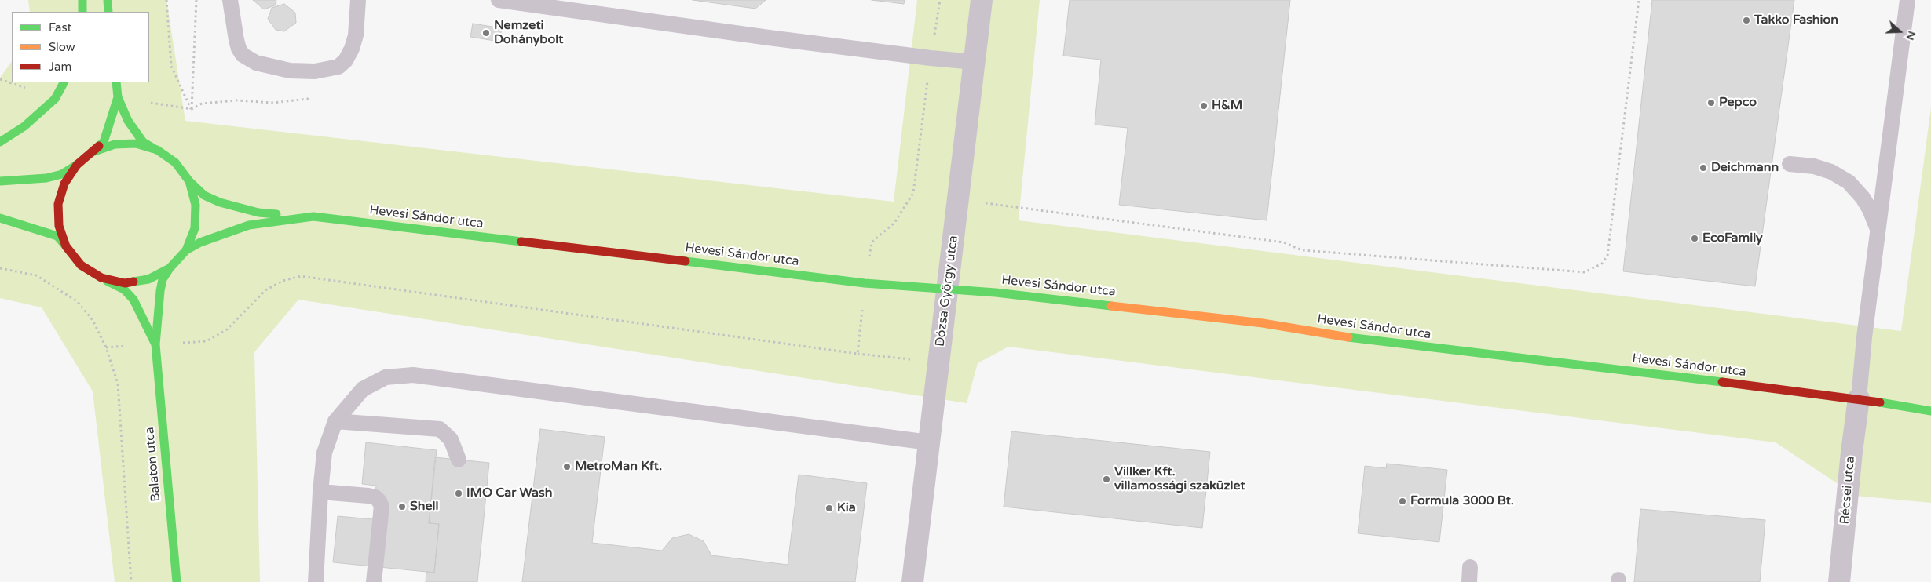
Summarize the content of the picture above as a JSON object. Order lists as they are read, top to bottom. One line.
{"streets":{"main road":["Hevesi Sándor utca","Balaton utca"],"street":["Dózsa György utca","Récsei utca"]},"crossings":[["Hevesi Sándor utca","Dózsa György utca"],["Hevesi Sándor utca","Récsei utca"]],"places":["Takko Fashion","Nemzeti Dohánybolt","Pepco","H&M","Deichmann","EcoFamily","MetroMan Kft.","Villker Kft. villamossági szaküzlet","IMO Car Wash","Formula 3000 Bt.","Shell","Kia"],"legend":["Fast","Slow","Jam"],"north":"right"}
